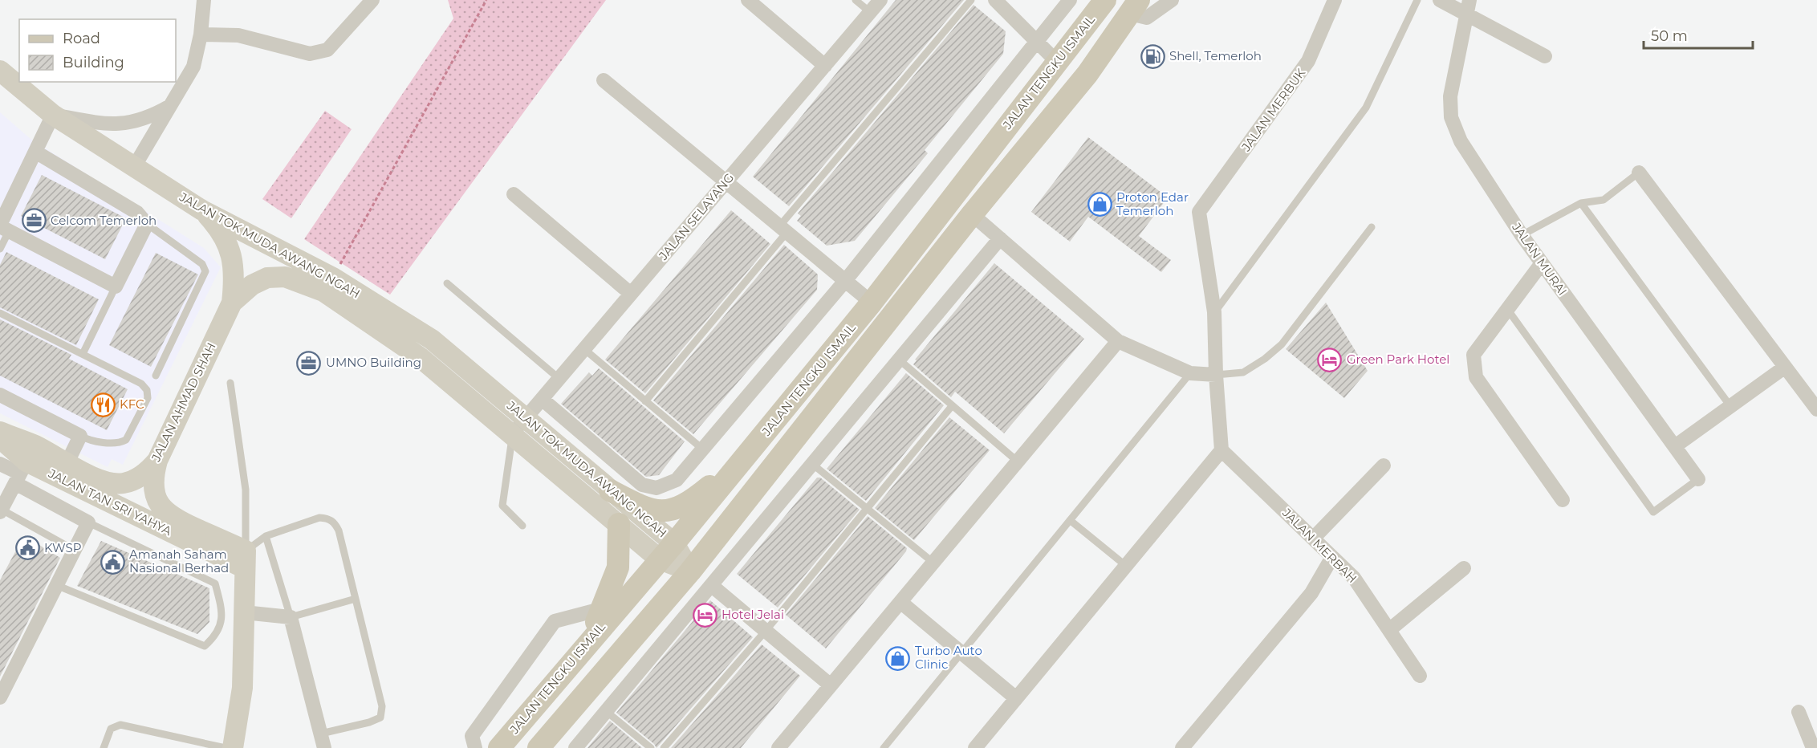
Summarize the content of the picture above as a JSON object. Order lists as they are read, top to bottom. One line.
{"streets":{"main road":["JALAN TENGKU ISMAIL","JALAN TOK MUDA AWANG NGAH","JALAN AHMAD SHAH","JALAN TAN SRI YAHYA"],"street":["JALAN MERBUK","JALAN SELAYANG","JALAN MURAI","JALAN MERBAH"]},"crossings":[["JALAN TENGKU ISMAIL","JALAN TOK MUDA AWANG NGAH"],["JALAN SELAYANG","JALAN TOK MUDA AWANG NGAH"],["JALAN TOK MUDA AWANG NGAH","JALAN AHMAD SHAH"],["JALAN AHMAD SHAH","JALAN TAN SRI YAHYA"]],"places":{"fuel station":["Shell, Temerloh"],"shop":["Proton Edar Temerloh","Turbo Auto Clinic"],"office":["Celcom Temerloh","UMNO Building"],"hotel":["Green Park Hotel","Hotel Jelai"],"restaurant":["KFC"],"public building":["KWSP","Amanah Saham Nasional Berhad"]},"legend":["Road","Building"],"scale_bar":"50 m"}
